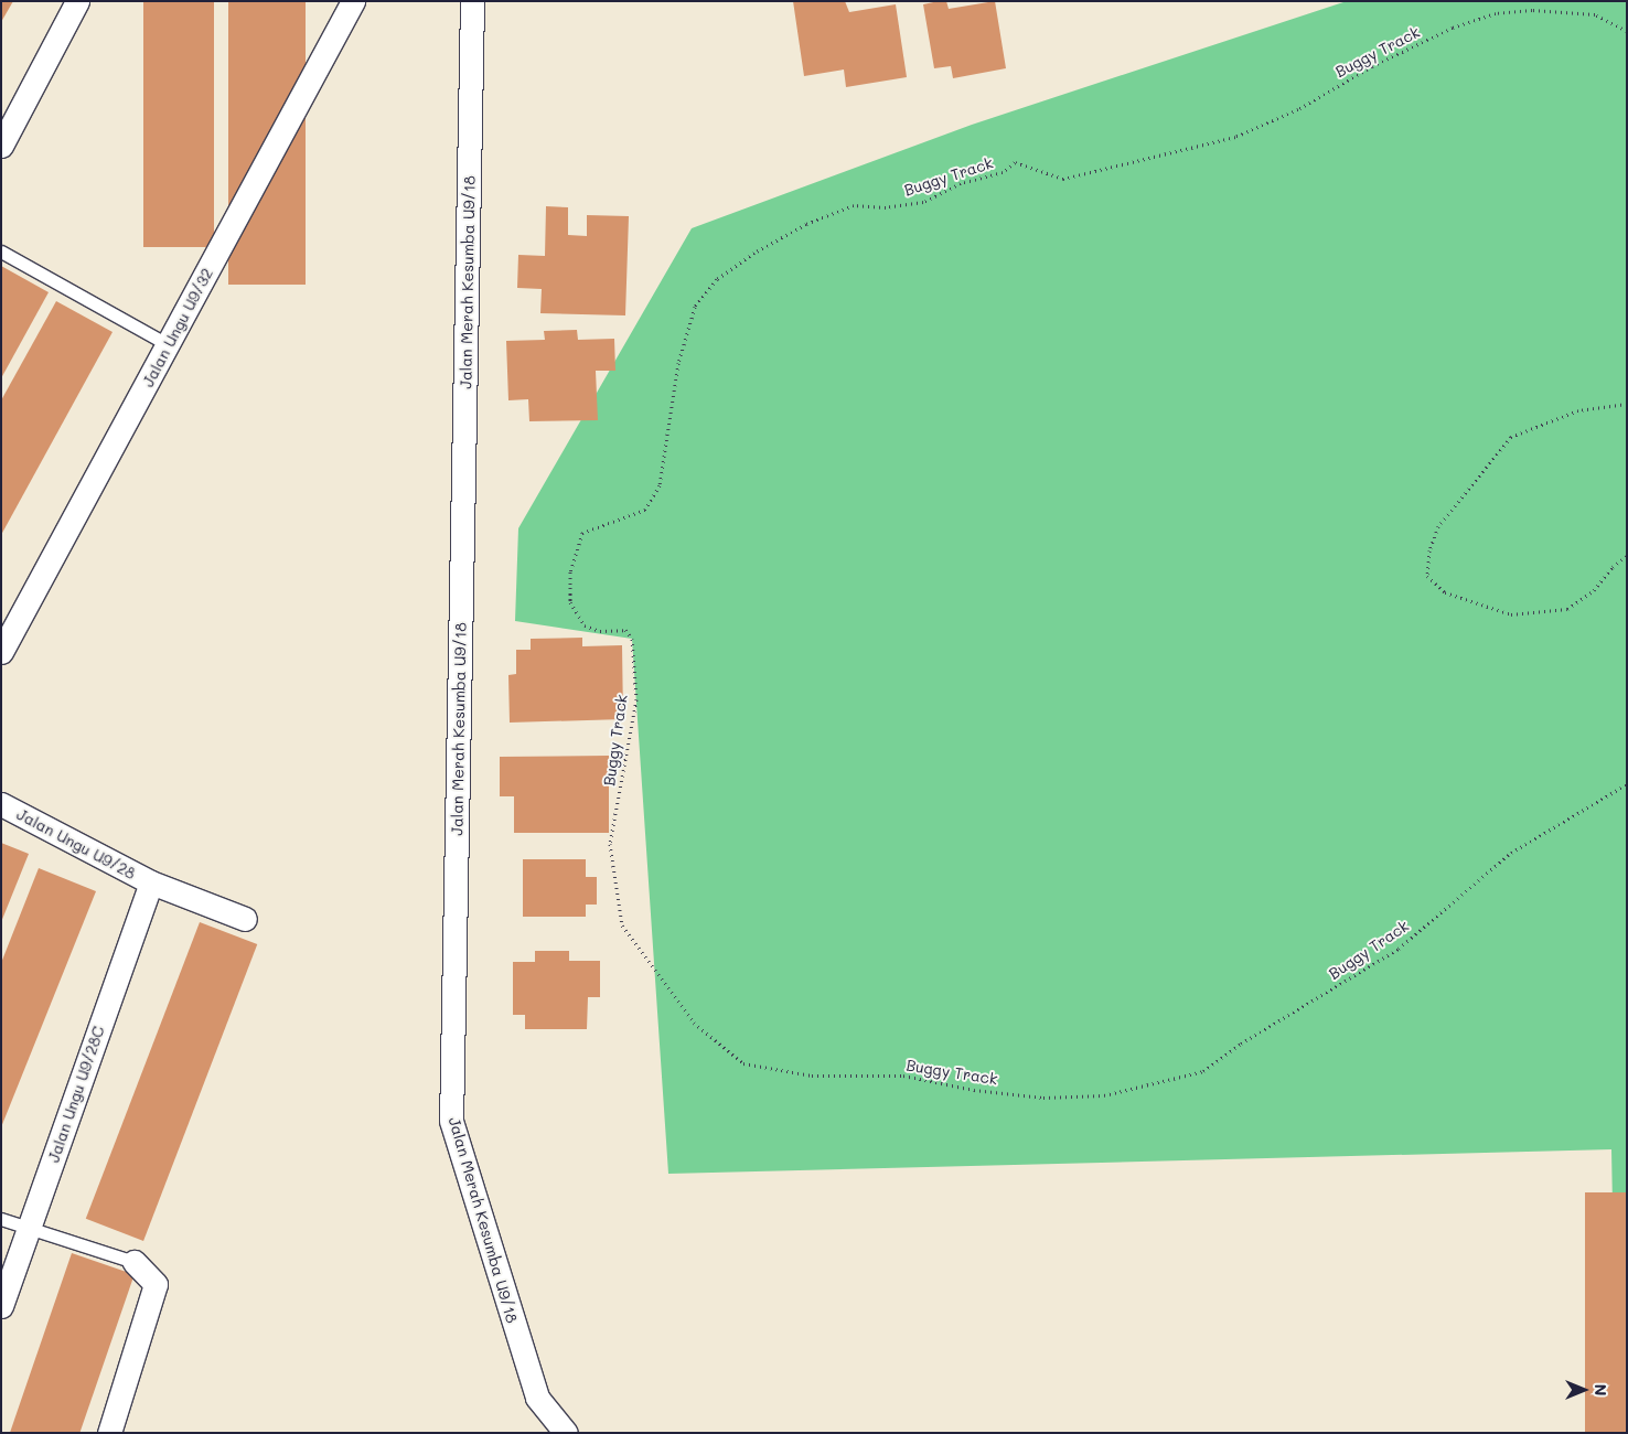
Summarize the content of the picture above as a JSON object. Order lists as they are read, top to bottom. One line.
{"streets":{"street":["Jalan Merah Kesumba U9/18","Jalan Ungu U9/32","Jalan Ungu U9/28","Jalan Ungu U9/28C"],"path":["Buggy Track"]},"crossings":[["Jalan Ungu U9/28","Jalan Ungu U9/28C"]],"north":"right"}
